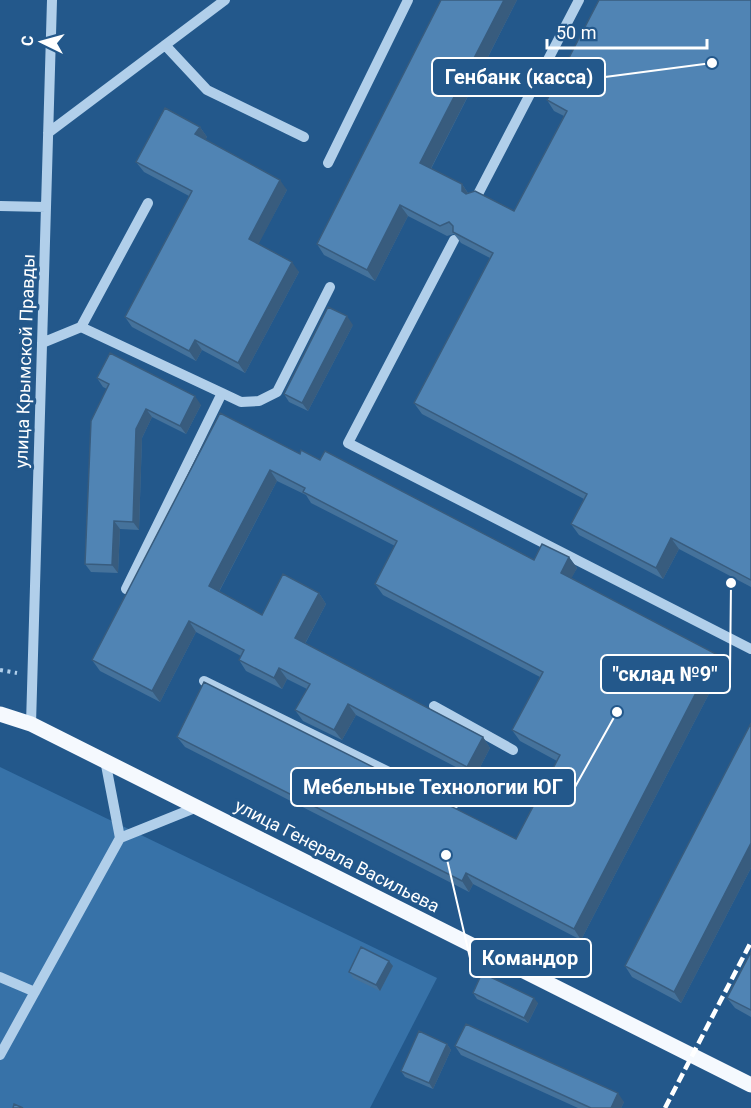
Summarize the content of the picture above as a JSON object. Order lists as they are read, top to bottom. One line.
{"streets":{"main road":["улица Генерала Васильева"],"street":["улица Крымской Правды"]},"crossings":[["улица Крымской Правды","улица Генерала Васильева"]],"places":["Генбанк (касса)","\"склад №9\"","Мебельные Технологии ЮГ","Командор"],"scale_bar":"50 m","north":"left"}
